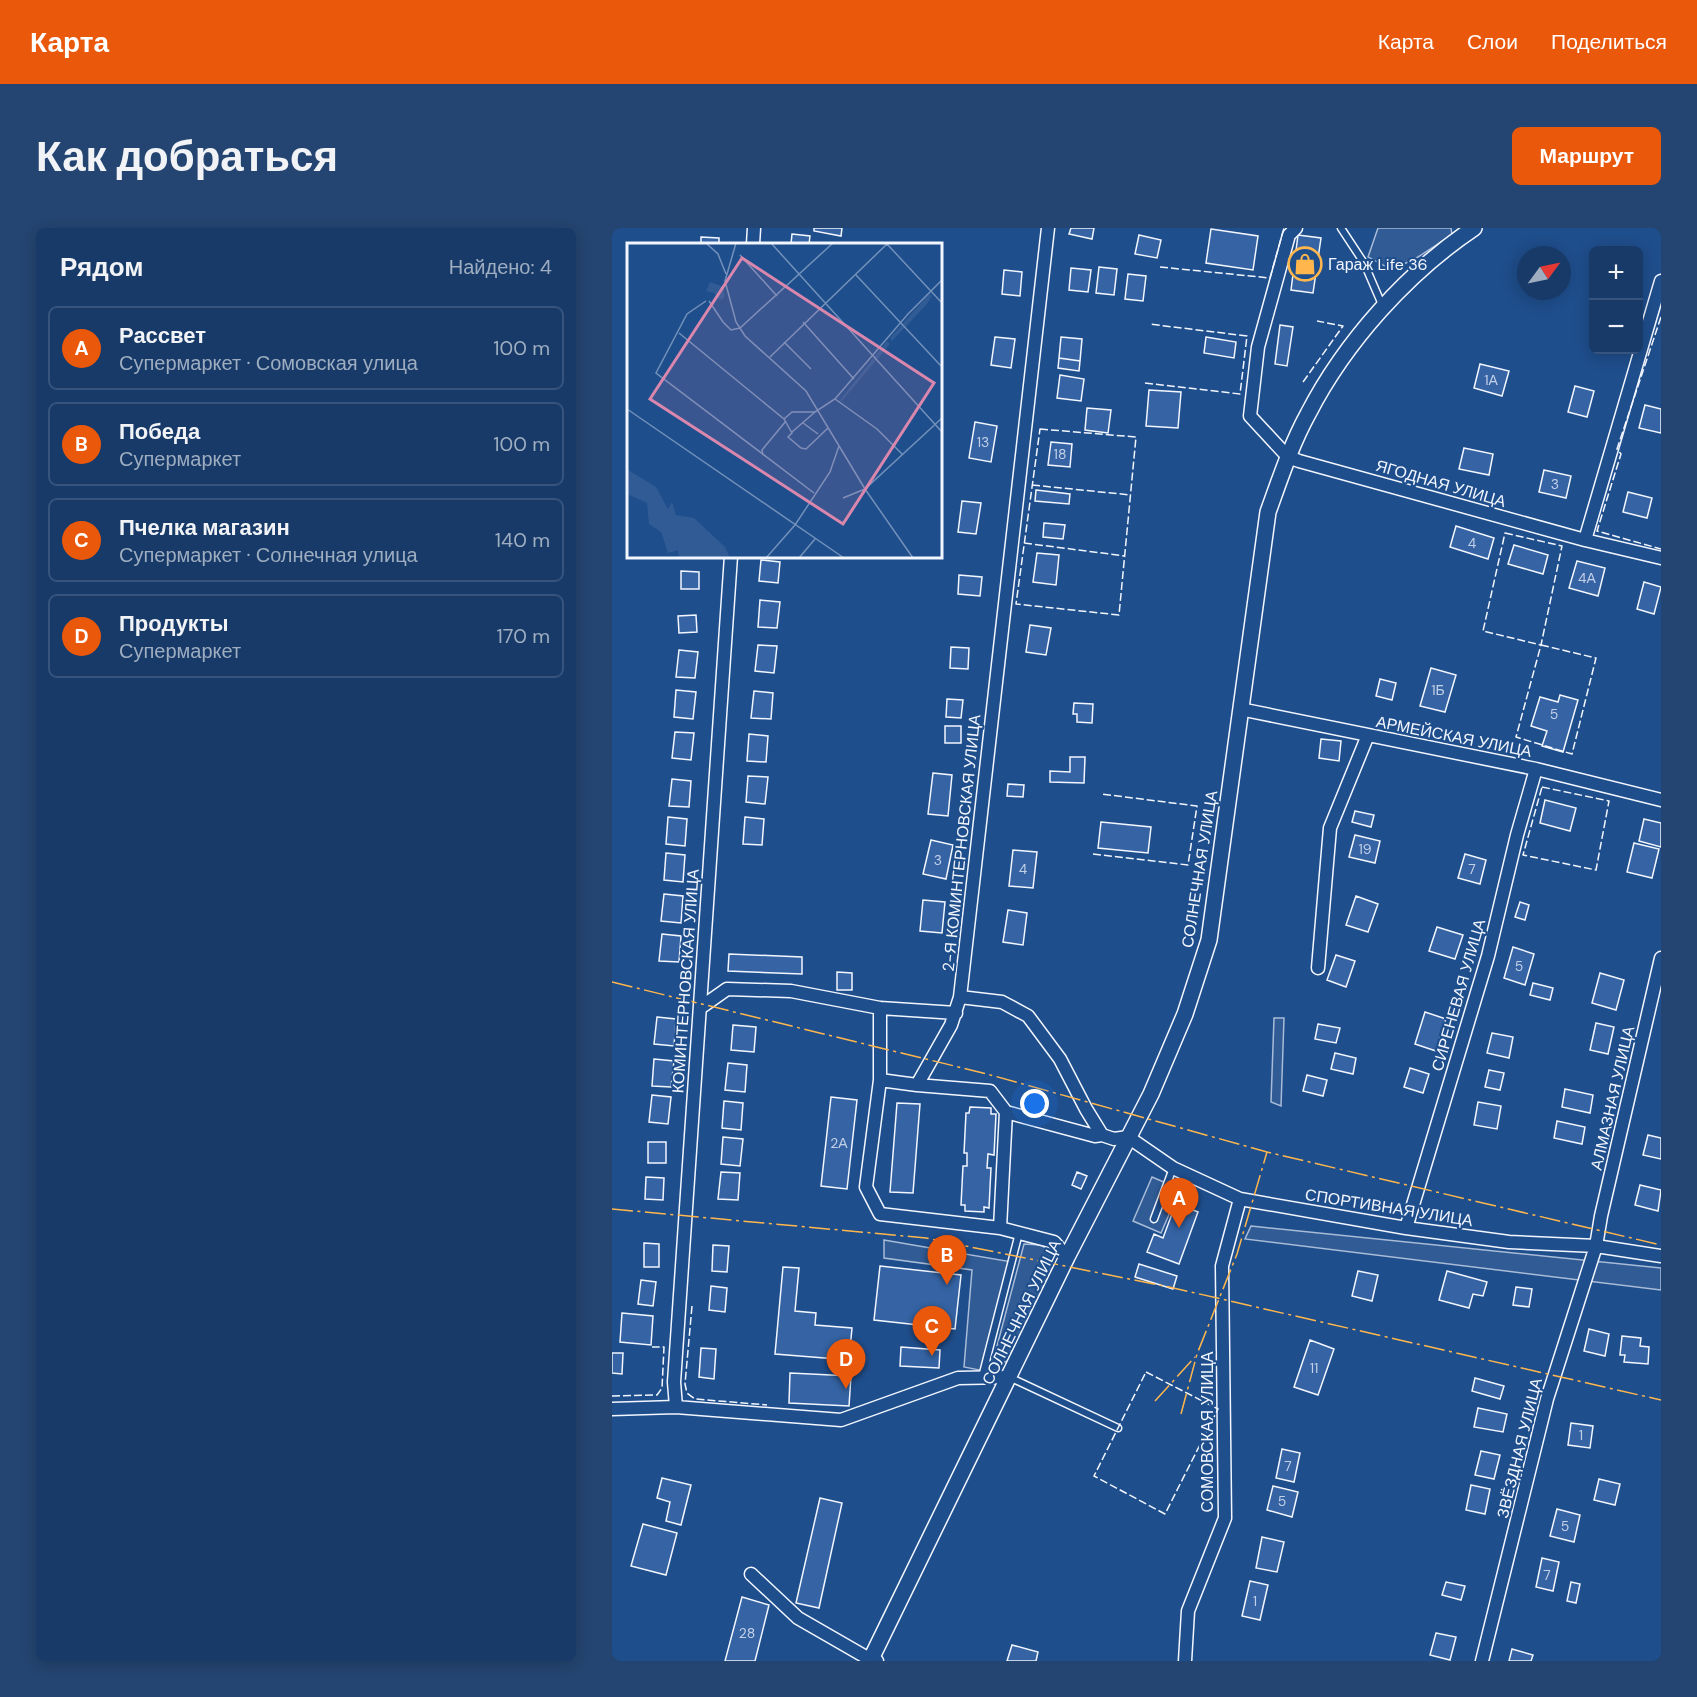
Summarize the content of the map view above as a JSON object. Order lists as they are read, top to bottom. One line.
{"streets":{"street":["ЯГОДНАЯ УЛИЦА","АРМЕЙСКАЯ УЛИЦА","2-Я КОМИНТЕРНОВСКАЯ УЛИЦА","СОЛНЕЧНАЯ УЛИЦА","КОМИНТЕРНОВСКАЯ УЛИЦА","СИРЕНЕВАЯ УЛИЦА","АЛМАЗНАЯ УЛИЦА","СПОРТИВНАЯ УЛИЦА","СОМОВСКАЯ УЛИЦА","ЗВЁЗДНАЯ УЛИЦА"]},"crossings":[["ЯГОДНАЯ УЛИЦА","СОЛНЕЧНАЯ УЛИЦА"],["АРМЕЙСКАЯ УЛИЦА","СОЛНЕЧНАЯ УЛИЦА"],["АРМЕЙСКАЯ УЛИЦА","СИРЕНЕВАЯ УЛИЦА"],["СОЛНЕЧНАЯ УЛИЦА","СПОРТИВНАЯ УЛИЦА"],["СИРЕНЕВАЯ УЛИЦА","СПОРТИВНАЯ УЛИЦА"],["АЛМАЗНАЯ УЛИЦА","СПОРТИВНАЯ УЛИЦА"],["АЛМАЗНАЯ УЛИЦА","ЗВЁЗДНАЯ УЛИЦА"],["СПОРТИВНАЯ УЛИЦА","СОМОВСКАЯ УЛИЦА"],["СПОРТИВНАЯ УЛИЦА","ЗВЁЗДНАЯ УЛИЦА"]],"places":{"shop":["Гараж Life 36"]},"house_numbers":["1А","13","18","3","4","4А","1Б","5","19","3","4","7","5","2А","11","1","7","5","5","7","1","28"],"north":"top right","page":{"header":"Карта","nav":["Карта","Слои","Поделиться"],"buttons":"Маршрут","title":"Как добраться","heading":["Рядом","Найдено: 4"],"map_buttons":["+","−"],"list":[{"mark":"A","name":"Рассвет","note":"Супермаркет · Сомовская улица","value":"100 m"},{"mark":"B","name":"Победа","note":"Супермаркет","value":"100 m"},{"mark":"C","name":"Пчелка магазин","note":"Супермаркет · Солнечная улица","value":"140 m"},{"mark":"D","name":"Продукты","note":"Супермаркет","value":"170 m"}],"pins":["A","B","C","D"]}}
